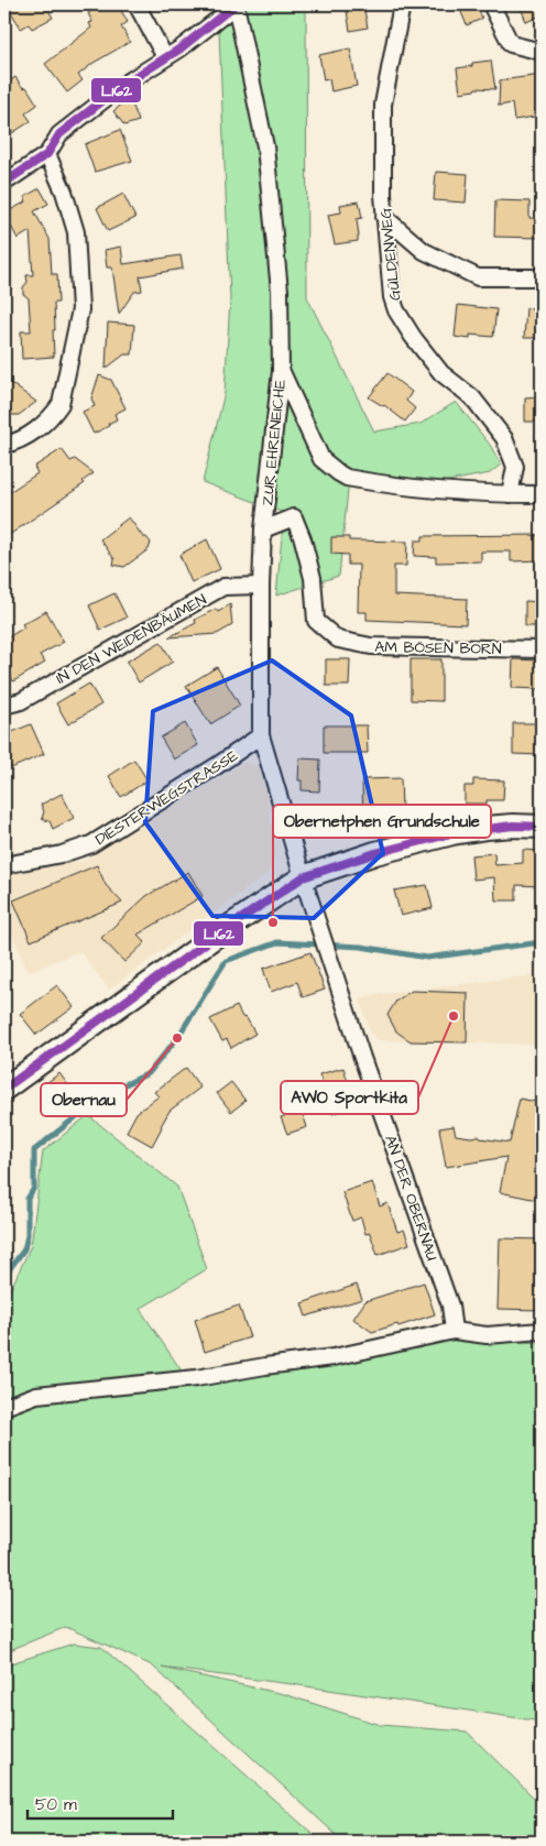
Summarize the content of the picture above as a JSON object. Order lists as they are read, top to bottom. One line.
{"streets":{"street":["GÜLDENWEG","ZUR EHRENEICHE","IN DEN WEIDENBÄUMEN","AM BÖSEN BORN","DIESTERWEGSTRASSE","AN DER OBERNAU"]},"crossings":[["ZUR EHRENEICHE","IN DEN WEIDENBÄUMEN"],["ZUR EHRENEICHE","AM BÖSEN BORN"],["ZUR EHRENEICHE","DIESTERWEGSTRASSE"],["ZUR EHRENEICHE","AN DER OBERNAU"]],"places":["Obernetphen Grundschule","AWO Sportkita","Obernau"],"lines":["transit line L162"],"scale_bar":"50 m"}
